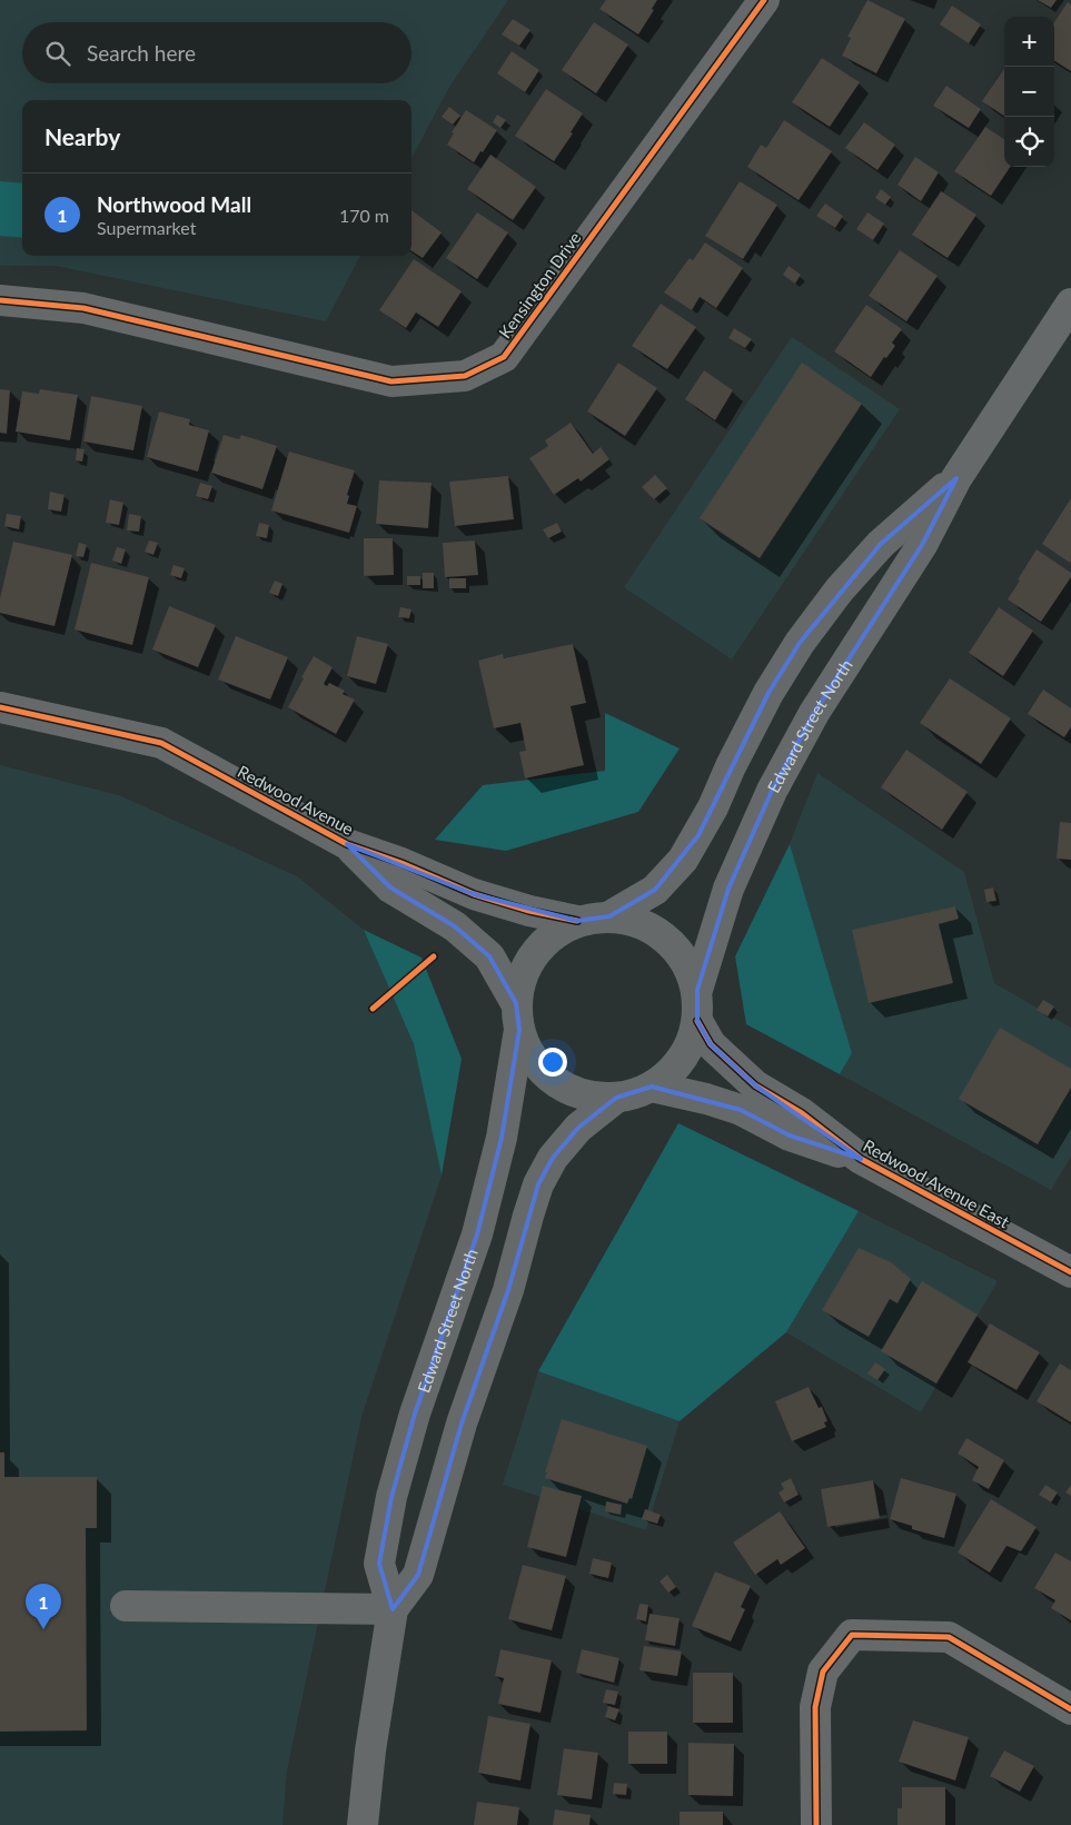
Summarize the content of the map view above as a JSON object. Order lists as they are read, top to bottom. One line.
{"streets":{"main road":["Edward Street North"],"street":["Kensington Drive","Redwood Avenue","Redwood Avenue East"]},"crossings":[["Edward Street North","Redwood Avenue"],["Edward Street North","Redwood Avenue East"],["Redwood Avenue","Redwood Avenue East"]],"page":{"map_buttons":["+","−"],"search":"Search here","heading":"Nearby","list":[{"mark":"1","name":"Northwood Mall","note":"Supermarket","value":"170 m"}],"pins":"1"}}
